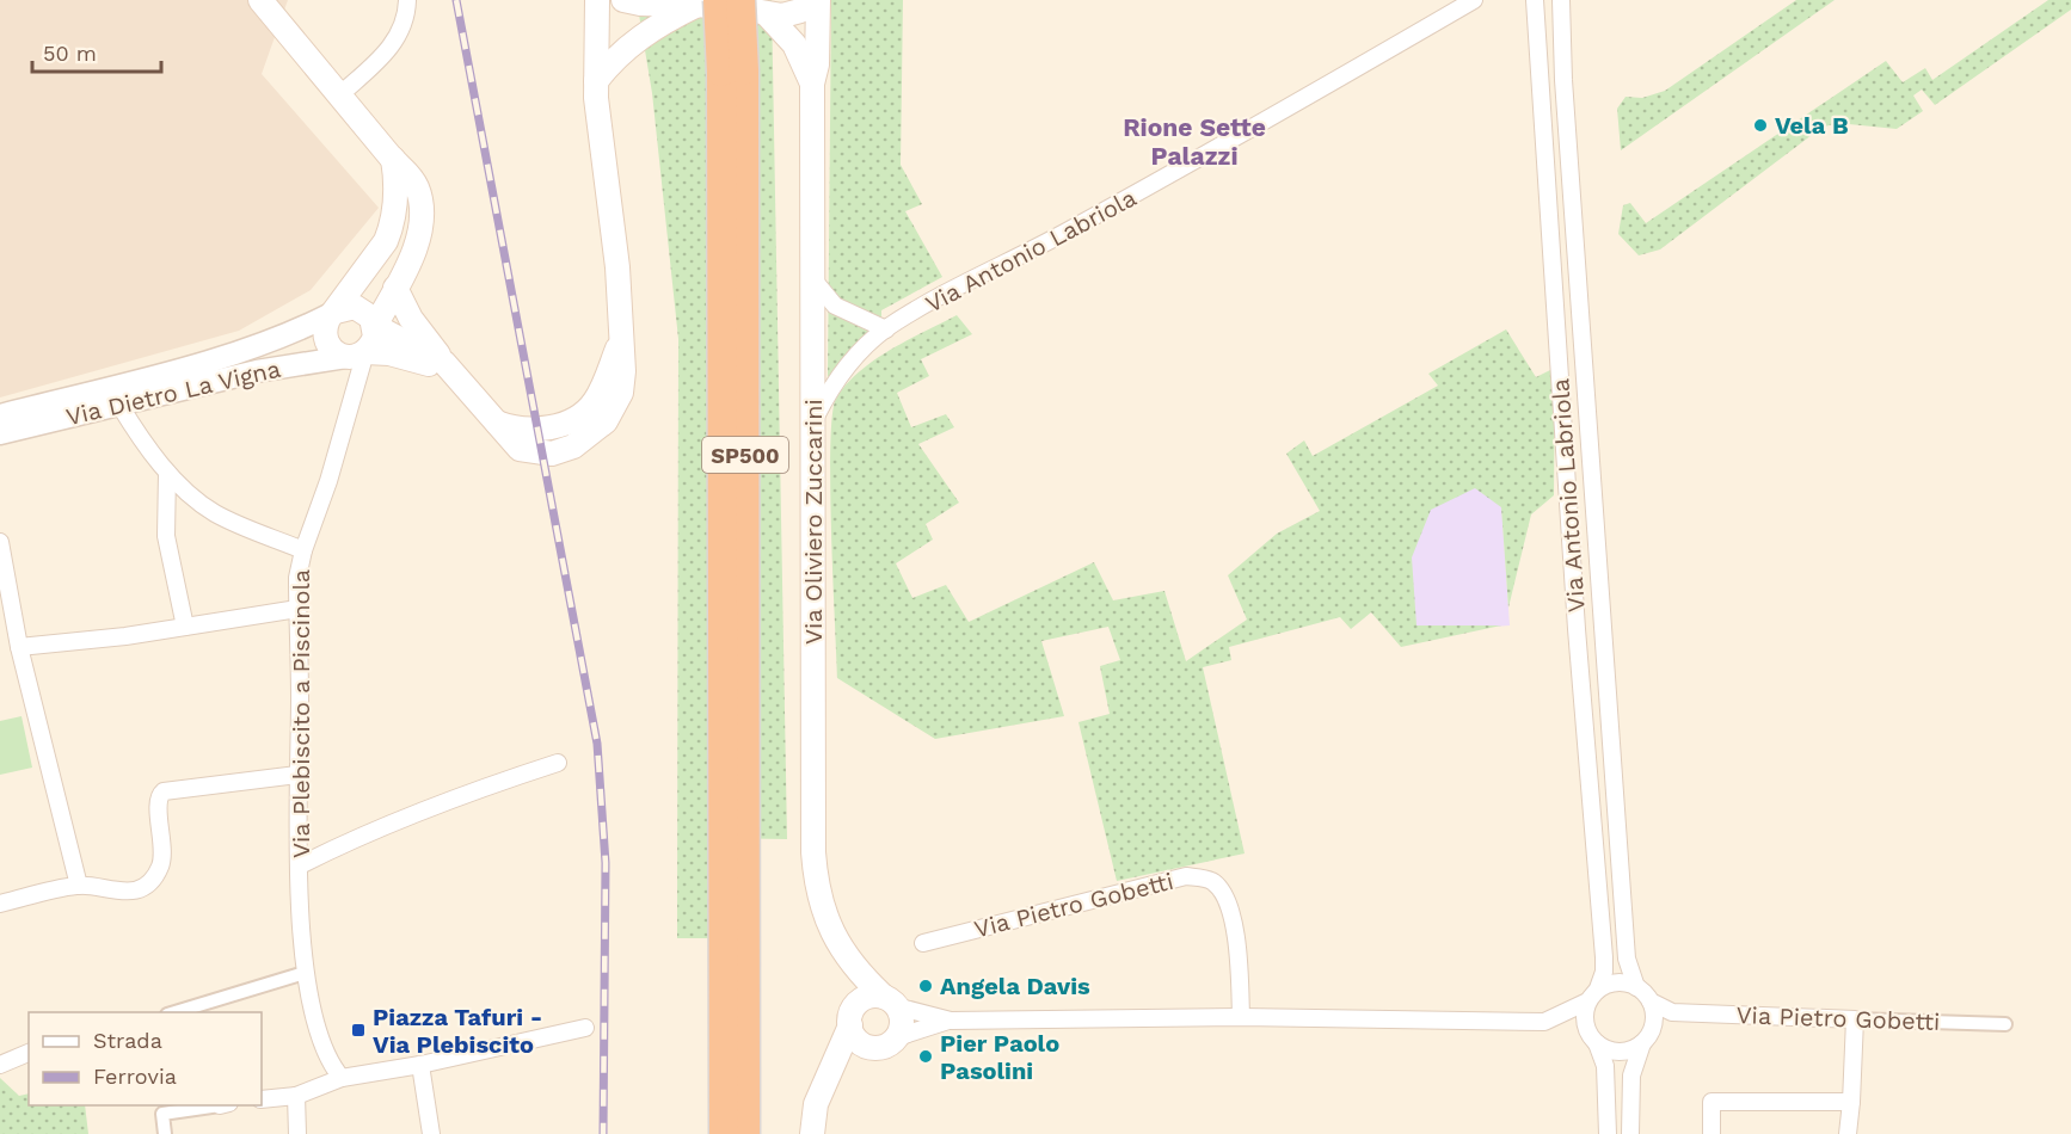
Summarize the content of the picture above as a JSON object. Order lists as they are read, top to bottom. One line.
{"streets":{"highway":["SP500"],"main road":["Via Oliviero Zuccarini"],"street":["Via Antonio Labriola","Via Dietro La Vigna","Via Plebiscito a Piscinola","Via Pietro Gobetti"]},"crossings":[["Via Antonio Labriola","Via Oliviero Zuccarini"],["Via Antonio Labriola","Via Pietro Gobetti"],["Via Dietro La Vigna","Via Plebiscito a Piscinola"]],"districts":["Rione Sette Palazzi"],"places":{"other":["Vela B","Angela Davis","Pier Paolo Pasolini"],"transit":["Piazza Tafuri - Via Plebiscito"]},"legend":["Strada","Ferrovia"],"scale_bar":"50 m"}
